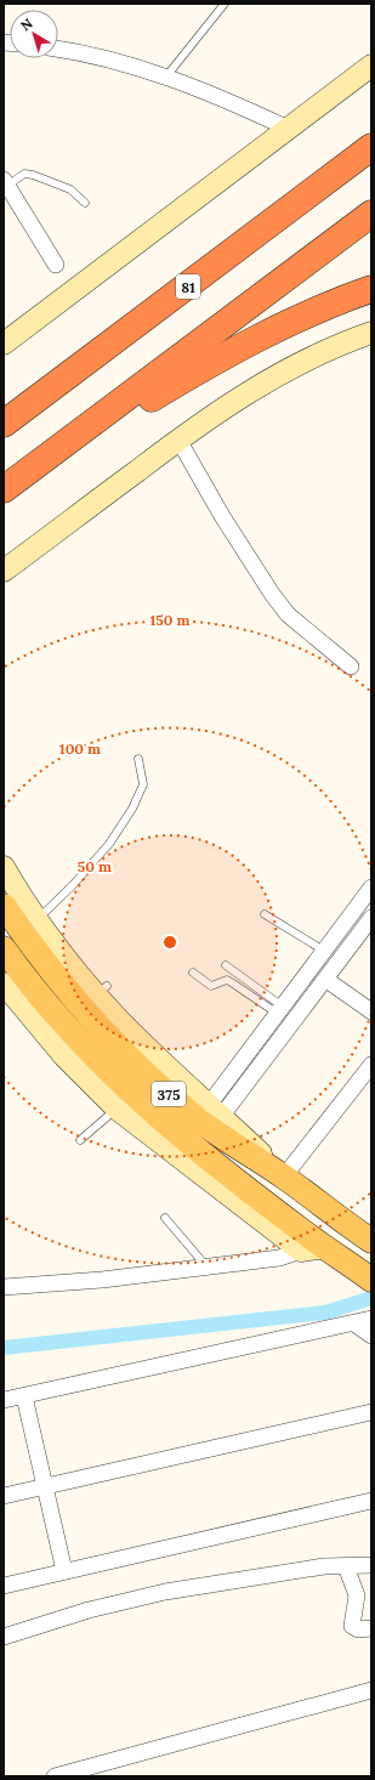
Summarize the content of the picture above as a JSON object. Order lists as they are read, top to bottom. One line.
{"streets":{"highway":["81"],"main road":["375"]},"north":"top left","rings":["150 m","100 m","50 m"]}
